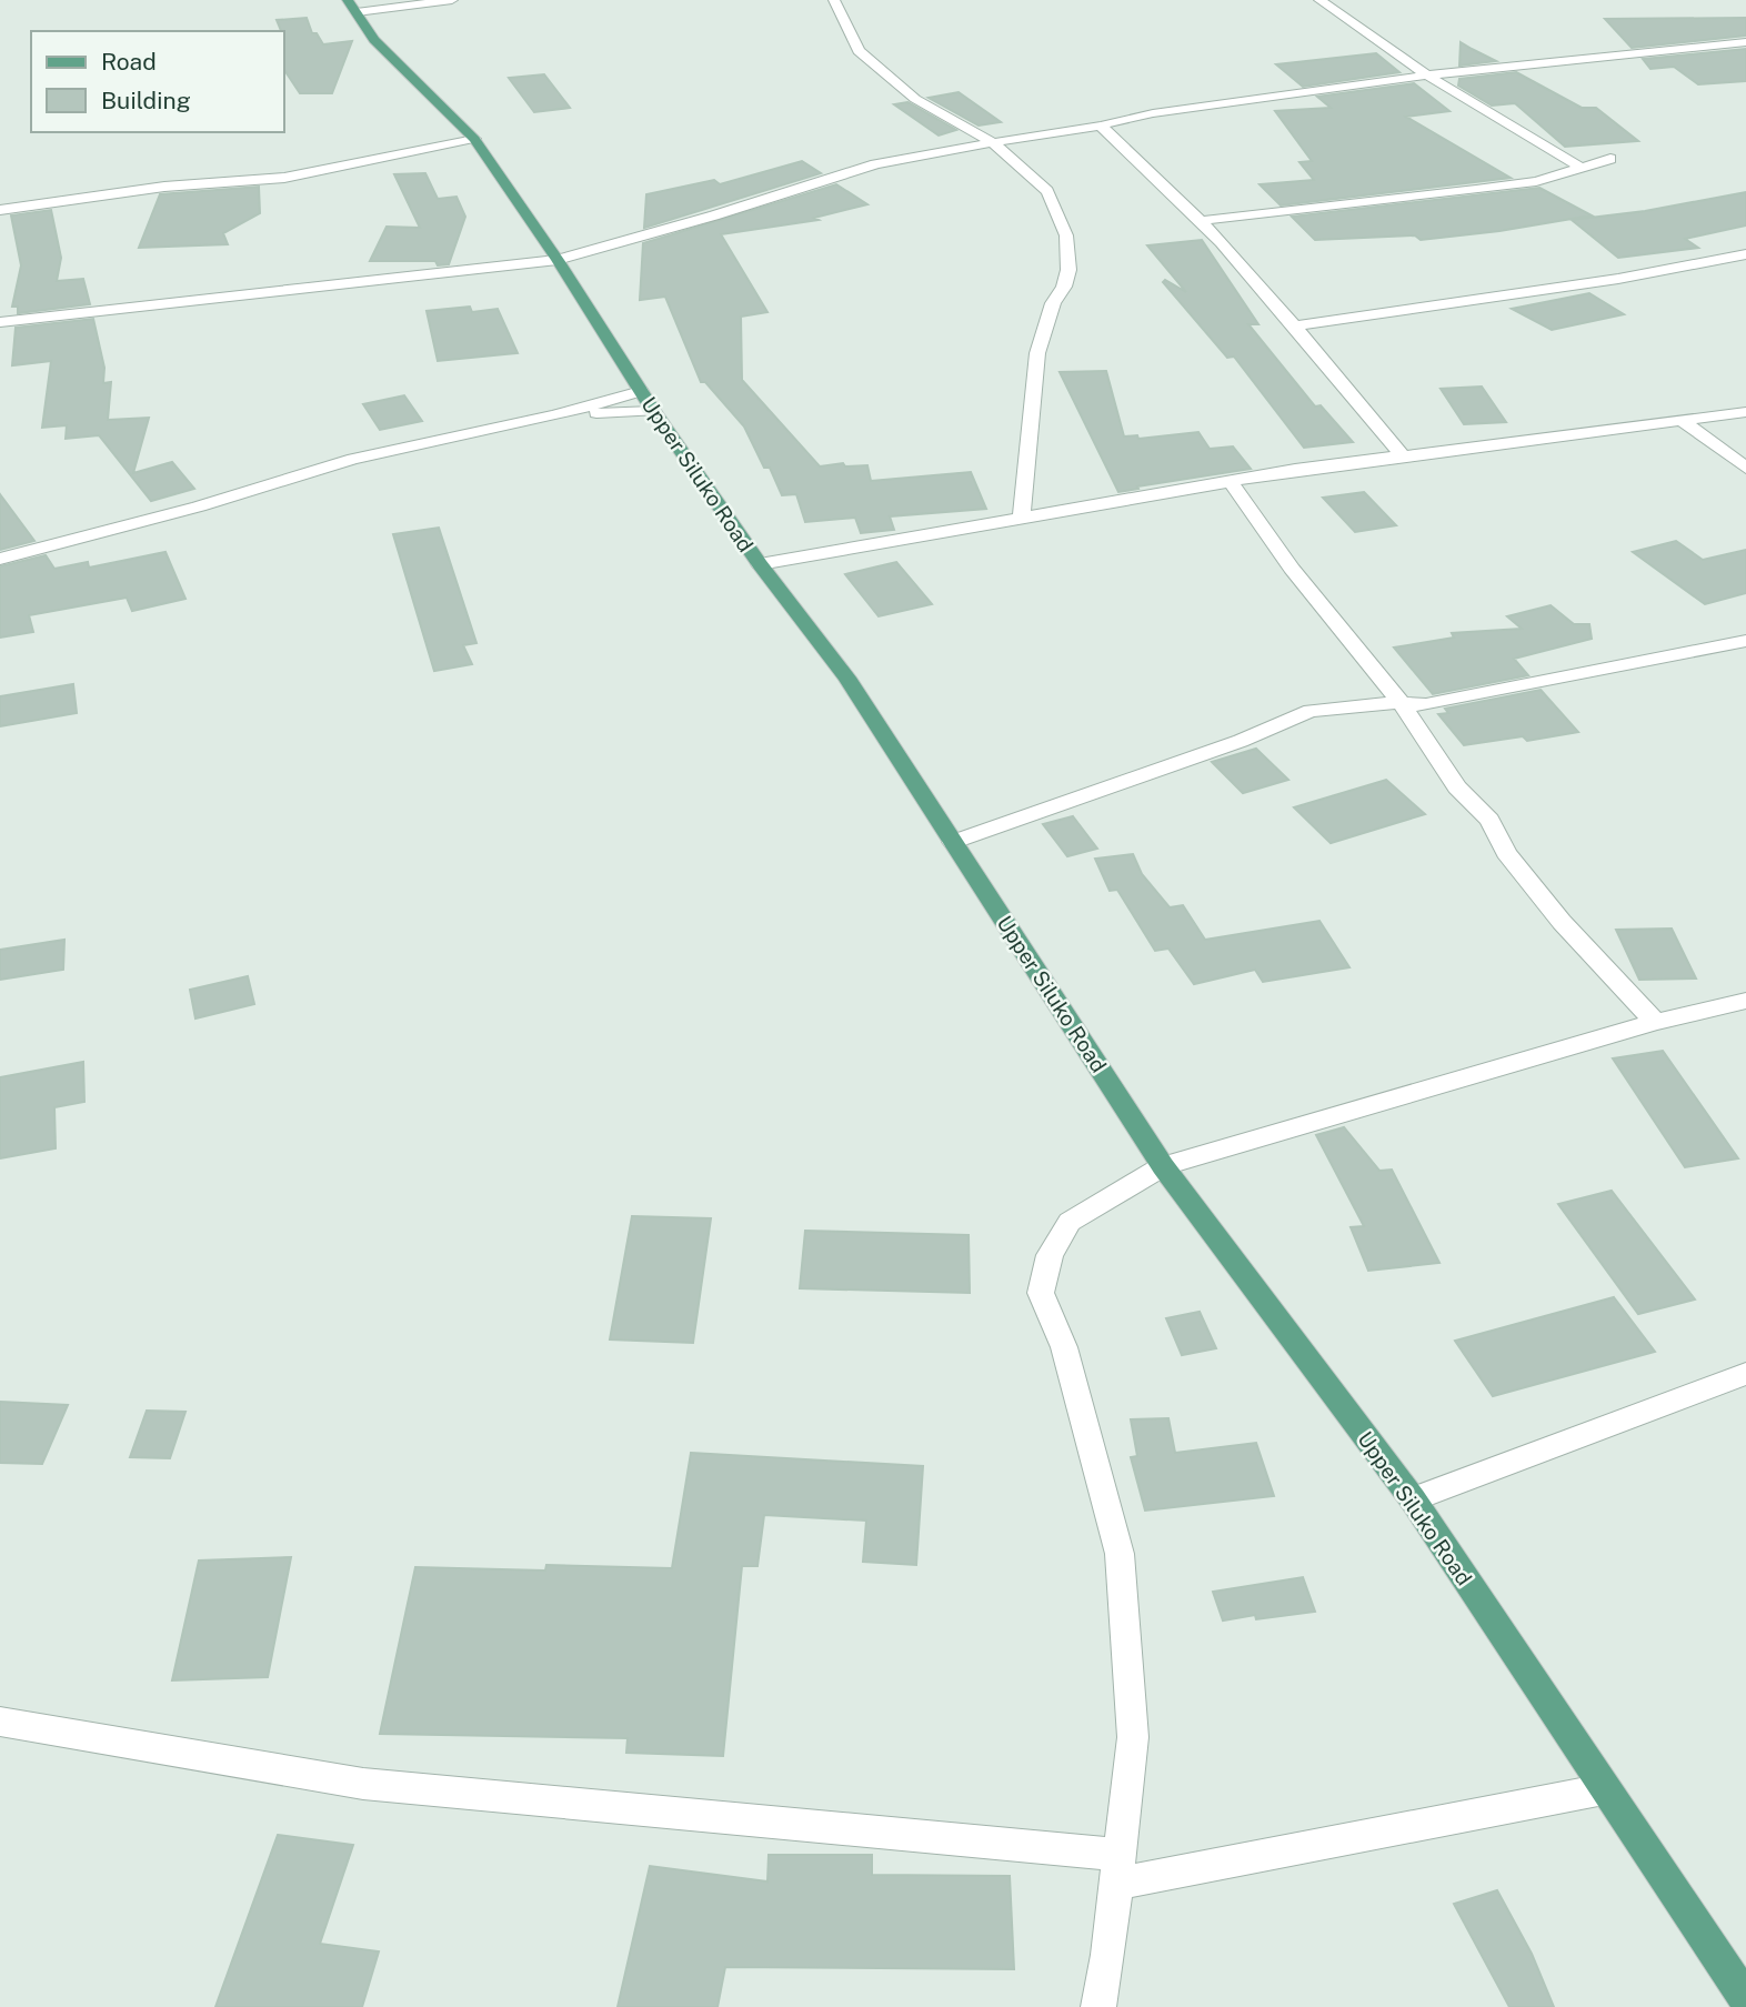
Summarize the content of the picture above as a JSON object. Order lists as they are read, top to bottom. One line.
{"streets":{"main road":["Upper Siluko Road"]},"legend":["Road","Building"]}
